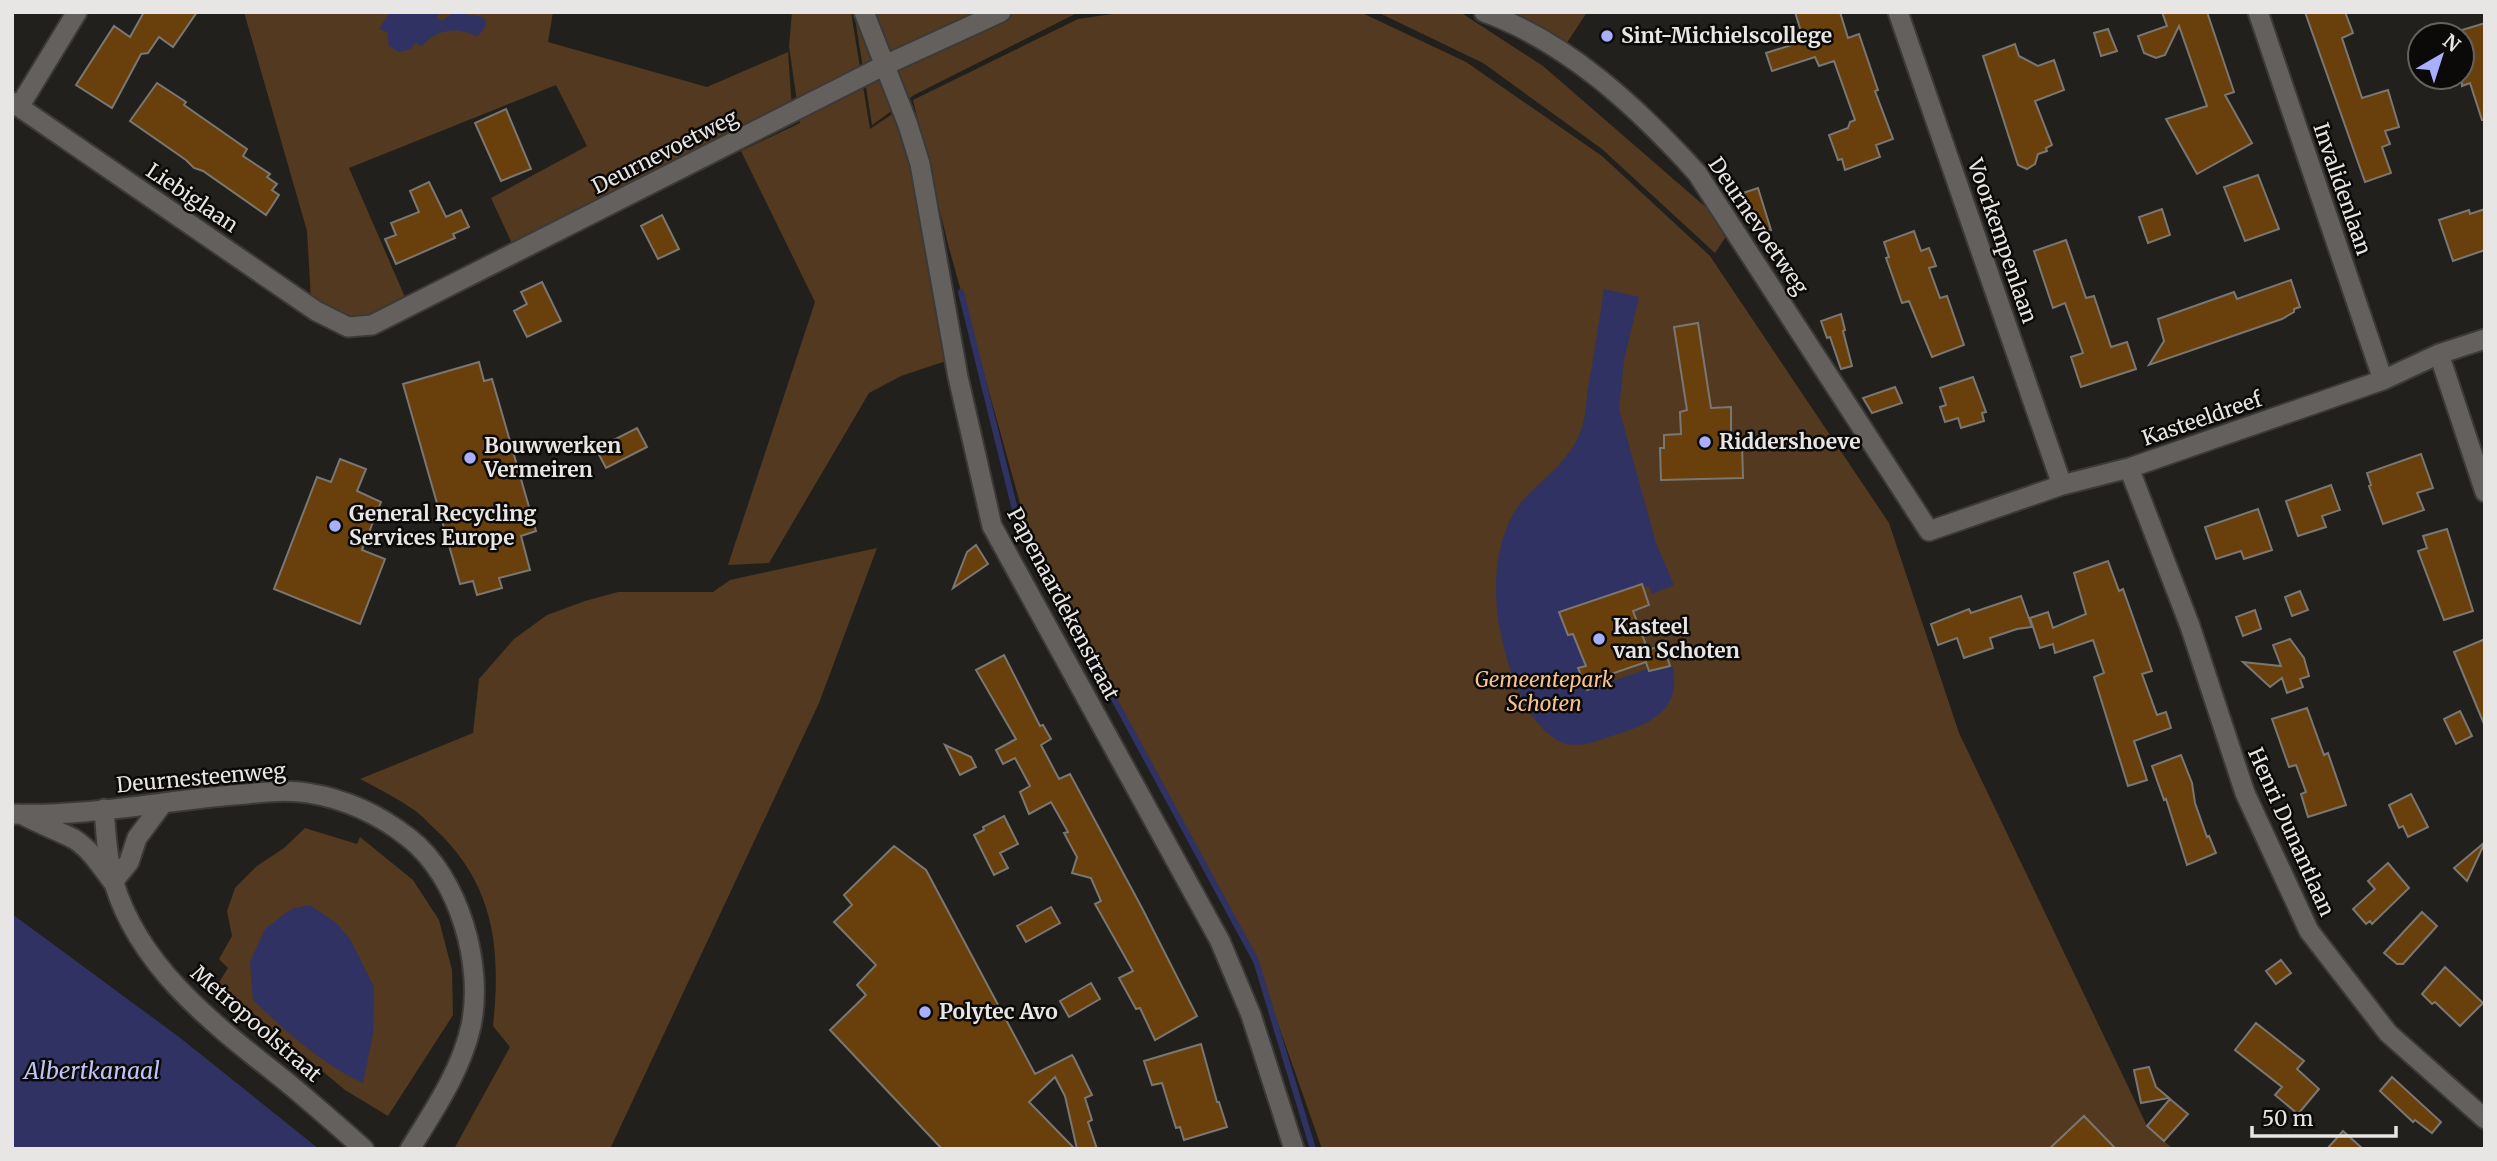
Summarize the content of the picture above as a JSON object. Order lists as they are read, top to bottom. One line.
{"streets":{"street":["Deurnevoetweg","Invalidenlaan","Liebiglaan","Voorkempenlaan","Kasteeldreef","Papenaardekenstraat","Deurnesteenweg","Henri Dunantlaan","Metropoolstraat"]},"crossings":[["Deurnevoetweg","Liebiglaan"],["Deurnevoetweg","Kasteeldreef"],["Deurnevoetweg","Papenaardekenstraat"],["Invalidenlaan","Kasteeldreef"],["Voorkempenlaan","Kasteeldreef"],["Kasteeldreef","Henri Dunantlaan"],["Deurnesteenweg","Metropoolstraat"]],"water":["Albertkanaal"],"parks":["Gemeentepark Schoten"],"places":["Sint-Michielscollege","Riddershoeve","Bouwwerken Vermeiren","General Recycling Services Europe","Kasteel van Schoten","Polytec Avo"],"scale_bar":"50 m","north":"top right"}
